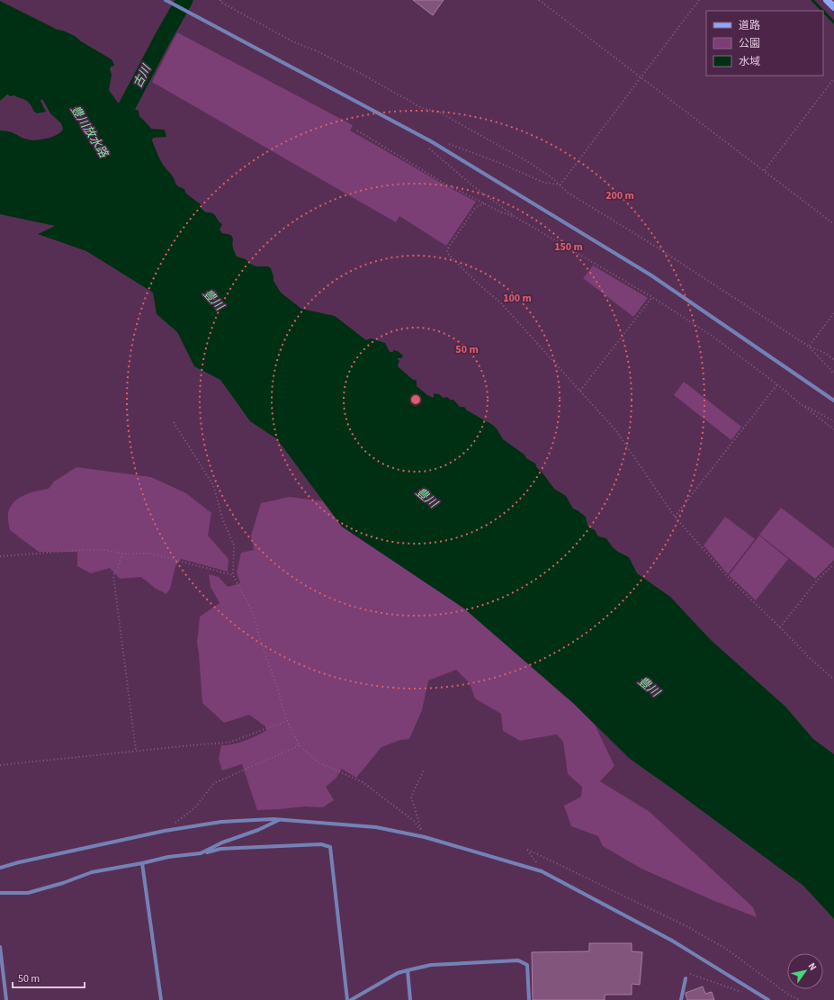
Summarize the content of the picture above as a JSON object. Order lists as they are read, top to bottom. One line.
{"water":["古川","豊川放水路","豊川"],"legend":["道路","公園","水域"],"scale_bar":"50 m","north":"top right","rings":["200 m","150 m","100 m","50 m"]}
